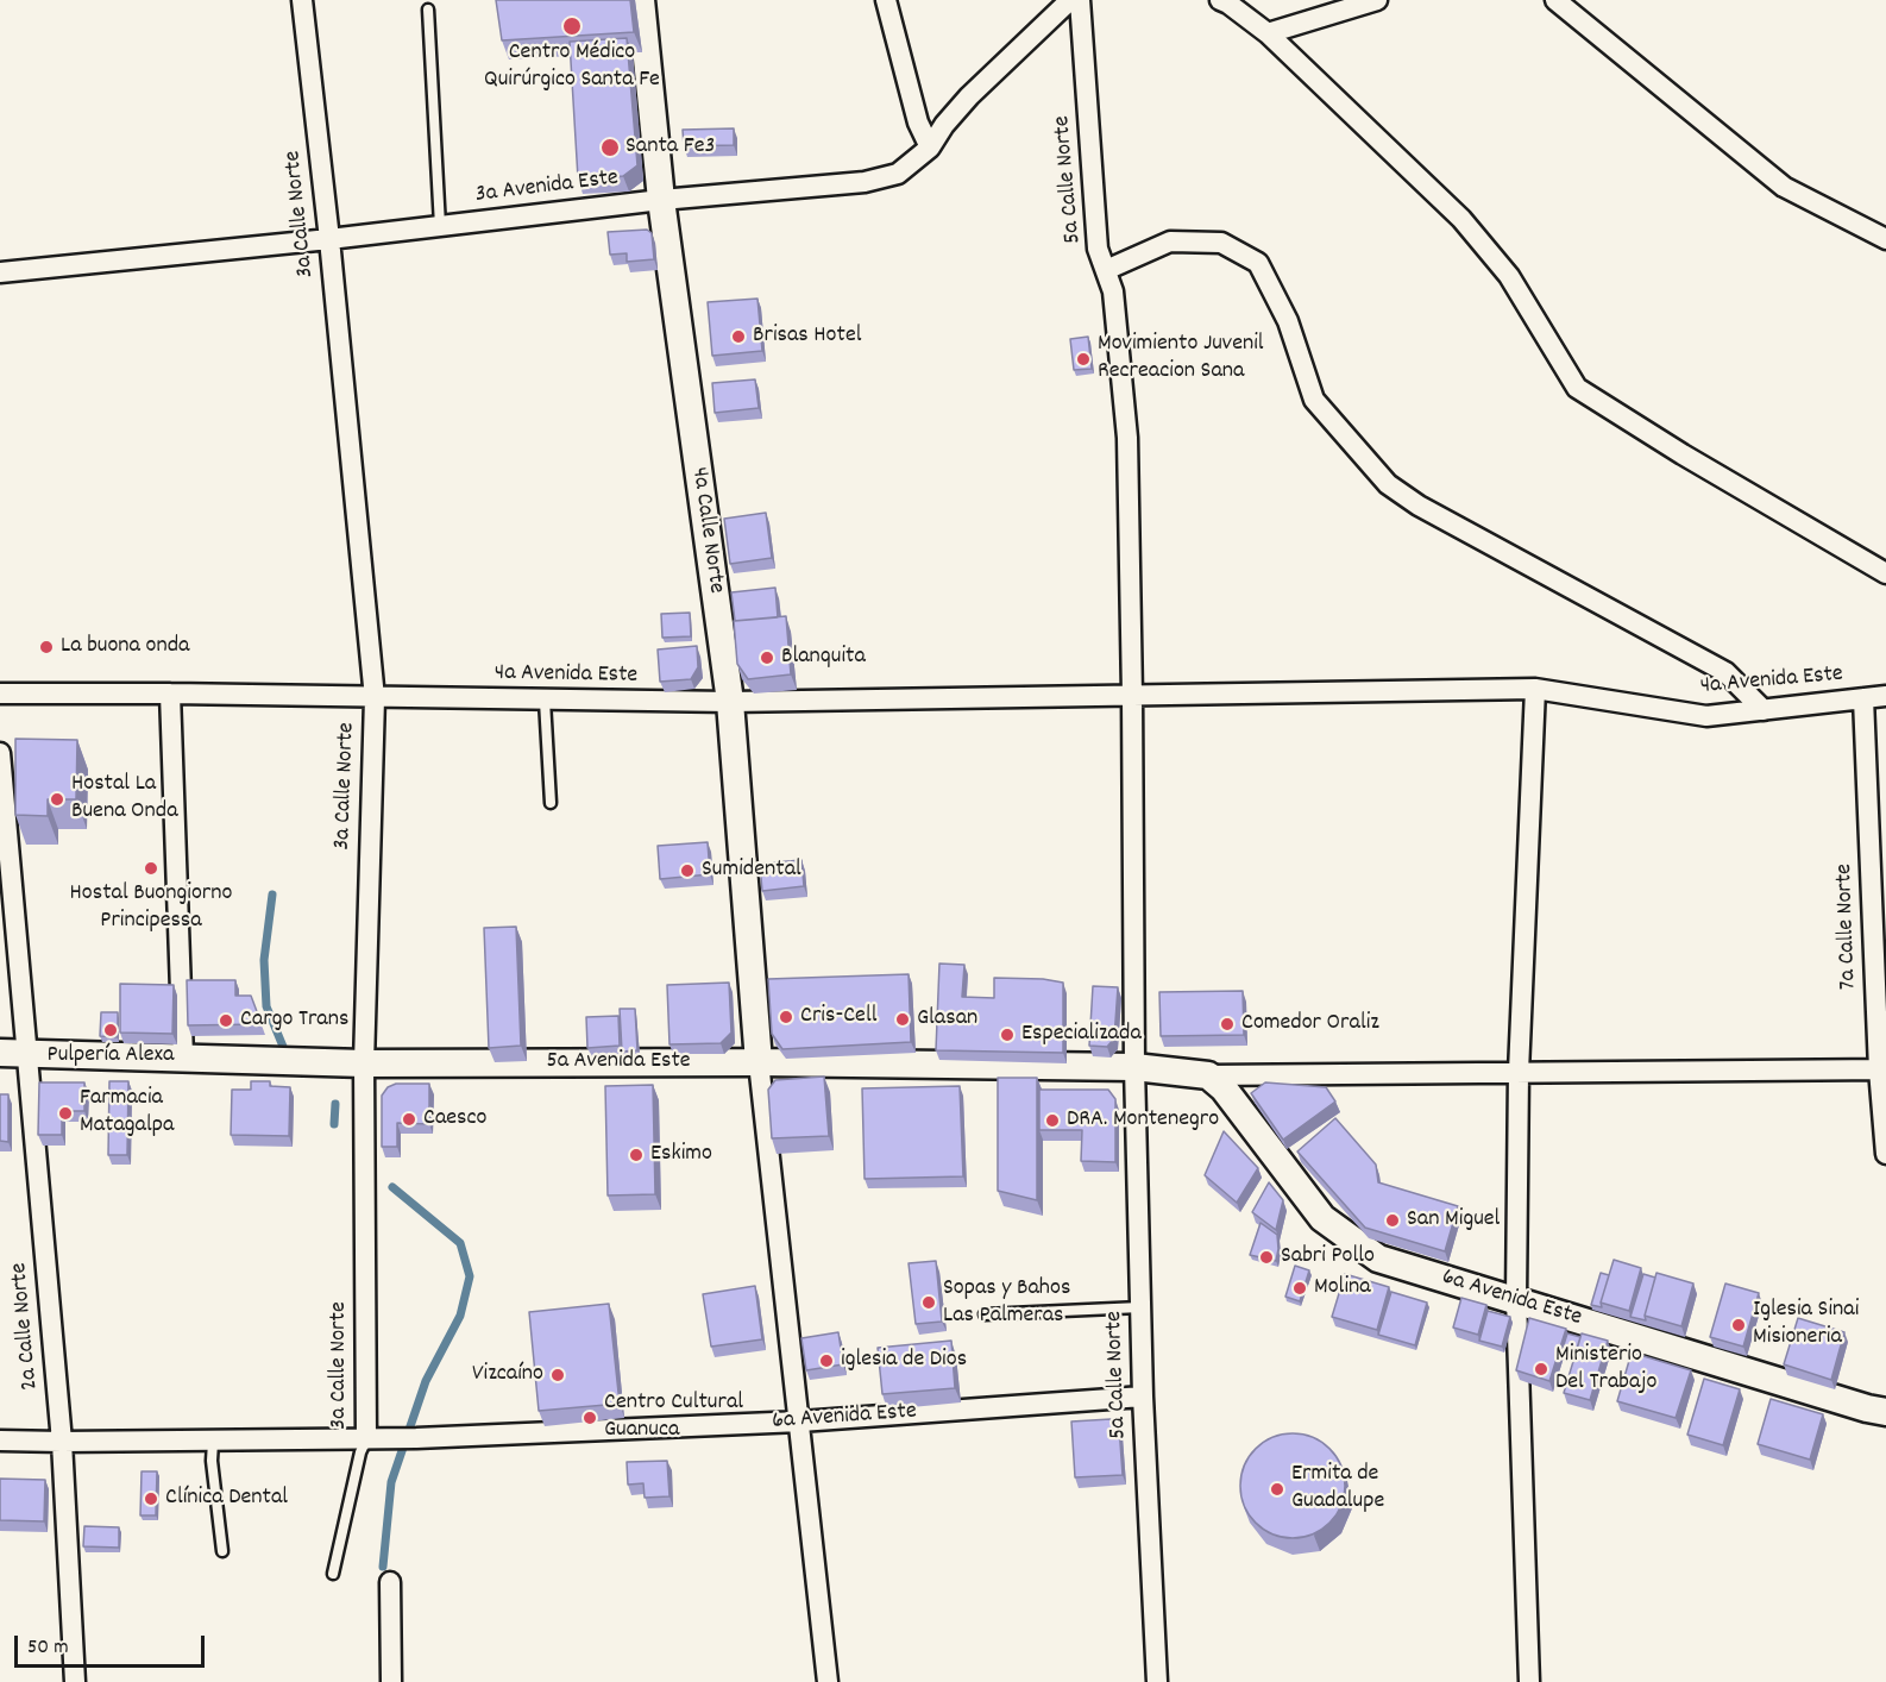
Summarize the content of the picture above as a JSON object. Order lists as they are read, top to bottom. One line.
{"streets":{"street":["5a Calle Norte","3a Avenida Este","3a Calle Norte","4a Calle Norte","4a Avenida Este","7a Calle Norte","5a Avenida Este","6a Avenida Este","2a Calle Norte"]},"crossings":[["5a Calle Norte","4a Avenida Este"],["5a Calle Norte","5a Avenida Este"],["5a Calle Norte","6a Avenida Este"],["3a Avenida Este","3a Calle Norte"],["3a Avenida Este","4a Calle Norte"],["3a Calle Norte","4a Avenida Este"],["3a Calle Norte","5a Avenida Este"],["3a Calle Norte","6a Avenida Este"],["4a Calle Norte","4a Avenida Este"],["4a Calle Norte","5a Avenida Este"],["4a Avenida Este","7a Calle Norte"],["5a Avenida Este","6a Avenida Este"],["5a Avenida Este","2a Calle Norte"],["6a Avenida Este","2a Calle Norte"]],"places":["Centro Médico Quirúrgico Santa Fe","Santa Fe3","Brisas Hotel","Movimiento Juvenil Recreacion Sana","La buona onda","Blanquita","Hostal La Buena Onda","Hostal Buongiorno Principessa","Sumidental","Cris-Cell","Glasan","Cargo Trans","Comedor Oraliz","Pulpería Alexa","Especializada","Farmacia Matagalpa","Caesco","DRA. Montenegro","Eskimo","San Miguel","Sabri Pollo","Molina","Sopas y Bahos Las Palmeras","Iglesia Sinai Misioneria","iglesia de Dios","Ministerio Del Trabajo","Vizcaíno","Centro Cultural Guanuca","Ermita de Guadalupe","Clínica Dental"],"scale_bar":"50 m"}
